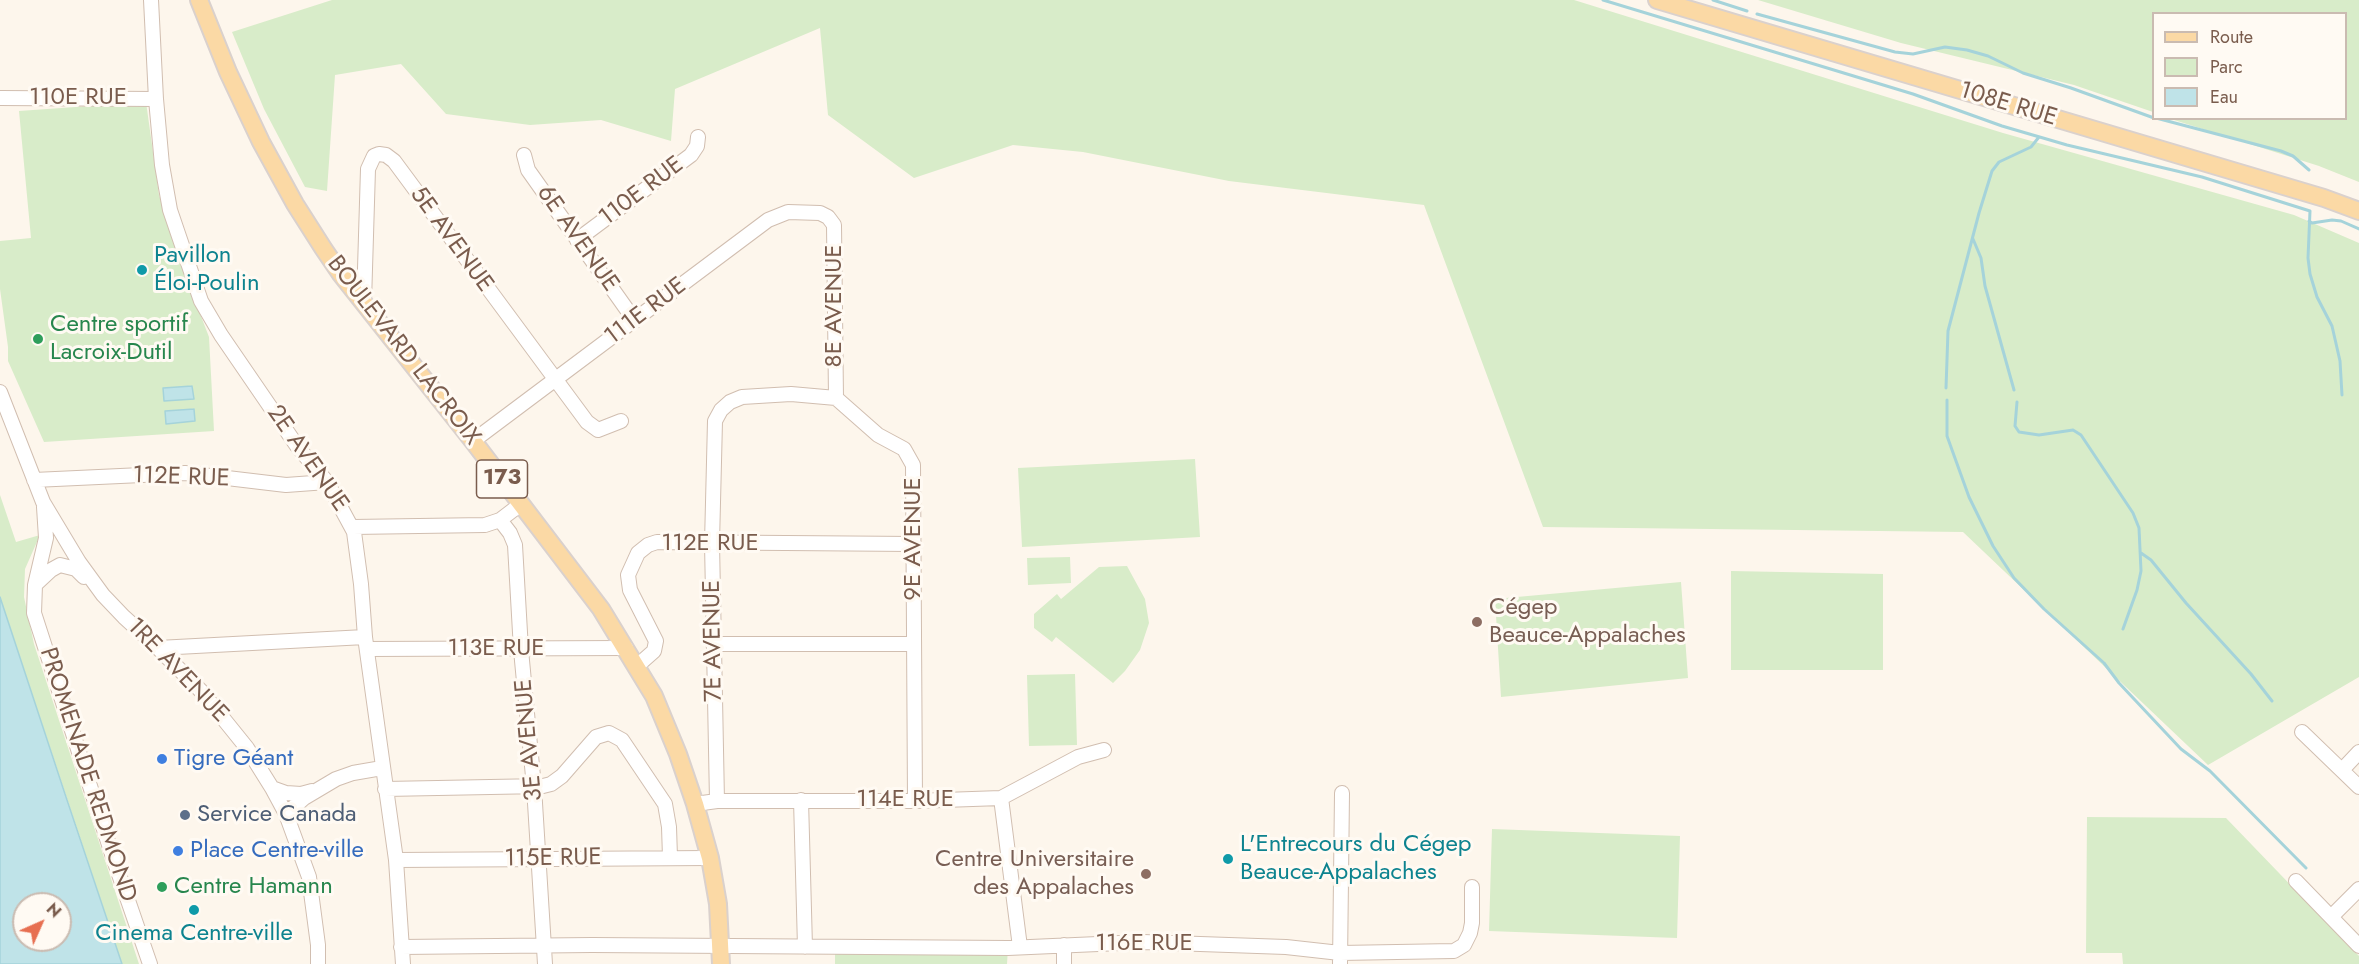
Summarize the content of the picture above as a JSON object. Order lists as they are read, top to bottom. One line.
{"streets":{"main road":["108E RUE","BOULEVARD LACROIX","173"],"street":["110E RUE","6E AVENUE","5E AVENUE","8E AVENUE","111E RUE","2E AVENUE","112E RUE","9E AVENUE","7E AVENUE","113E RUE","1RE AVENUE","3E AVENUE","PROMENADE REDMOND","114E RUE","115E RUE","116E RUE"]},"crossings":[["110E RUE","6E AVENUE"],["110E RUE","2E AVENUE"],["6E AVENUE","111E RUE"],["5E AVENUE","111E RUE"],["5E AVENUE","BOULEVARD LACROIX"],["8E AVENUE","111E RUE"],["8E AVENUE","9E AVENUE"],["8E AVENUE","7E AVENUE"],["111E RUE","BOULEVARD LACROIX"],["BOULEVARD LACROIX","112E RUE"],["BOULEVARD LACROIX","113E RUE"],["BOULEVARD LACROIX","114E RUE"],["BOULEVARD LACROIX","115E RUE"],["BOULEVARD LACROIX","116E RUE"],["2E AVENUE","112E RUE"],["2E AVENUE","113E RUE"],["2E AVENUE","115E RUE"],["2E AVENUE","116E RUE"],["112E RUE","9E AVENUE"],["112E RUE","7E AVENUE"],["112E RUE","1RE AVENUE"],["9E AVENUE","7E AVENUE"],["9E AVENUE","114E RUE"],["7E AVENUE","114E RUE"],["113E RUE","1RE AVENUE"],["113E RUE","3E AVENUE"],["1RE AVENUE","PROMENADE REDMOND"],["3E AVENUE","115E RUE"],["3E AVENUE","116E RUE"]],"places":["Pavillon Éloi-Poulin","Centre sportif Lacroix-Dutil","Cégep Beauce-Appalaches","Tigre Géant","Service Canada","Place Centre-ville","L'Entrecours du Cégep Beauce-Appalaches","Centre Universitaire des Appalaches","Centre Hamann","Cinema Centre-ville"],"legend":["Route","Parc","Eau"],"north":"top right"}
